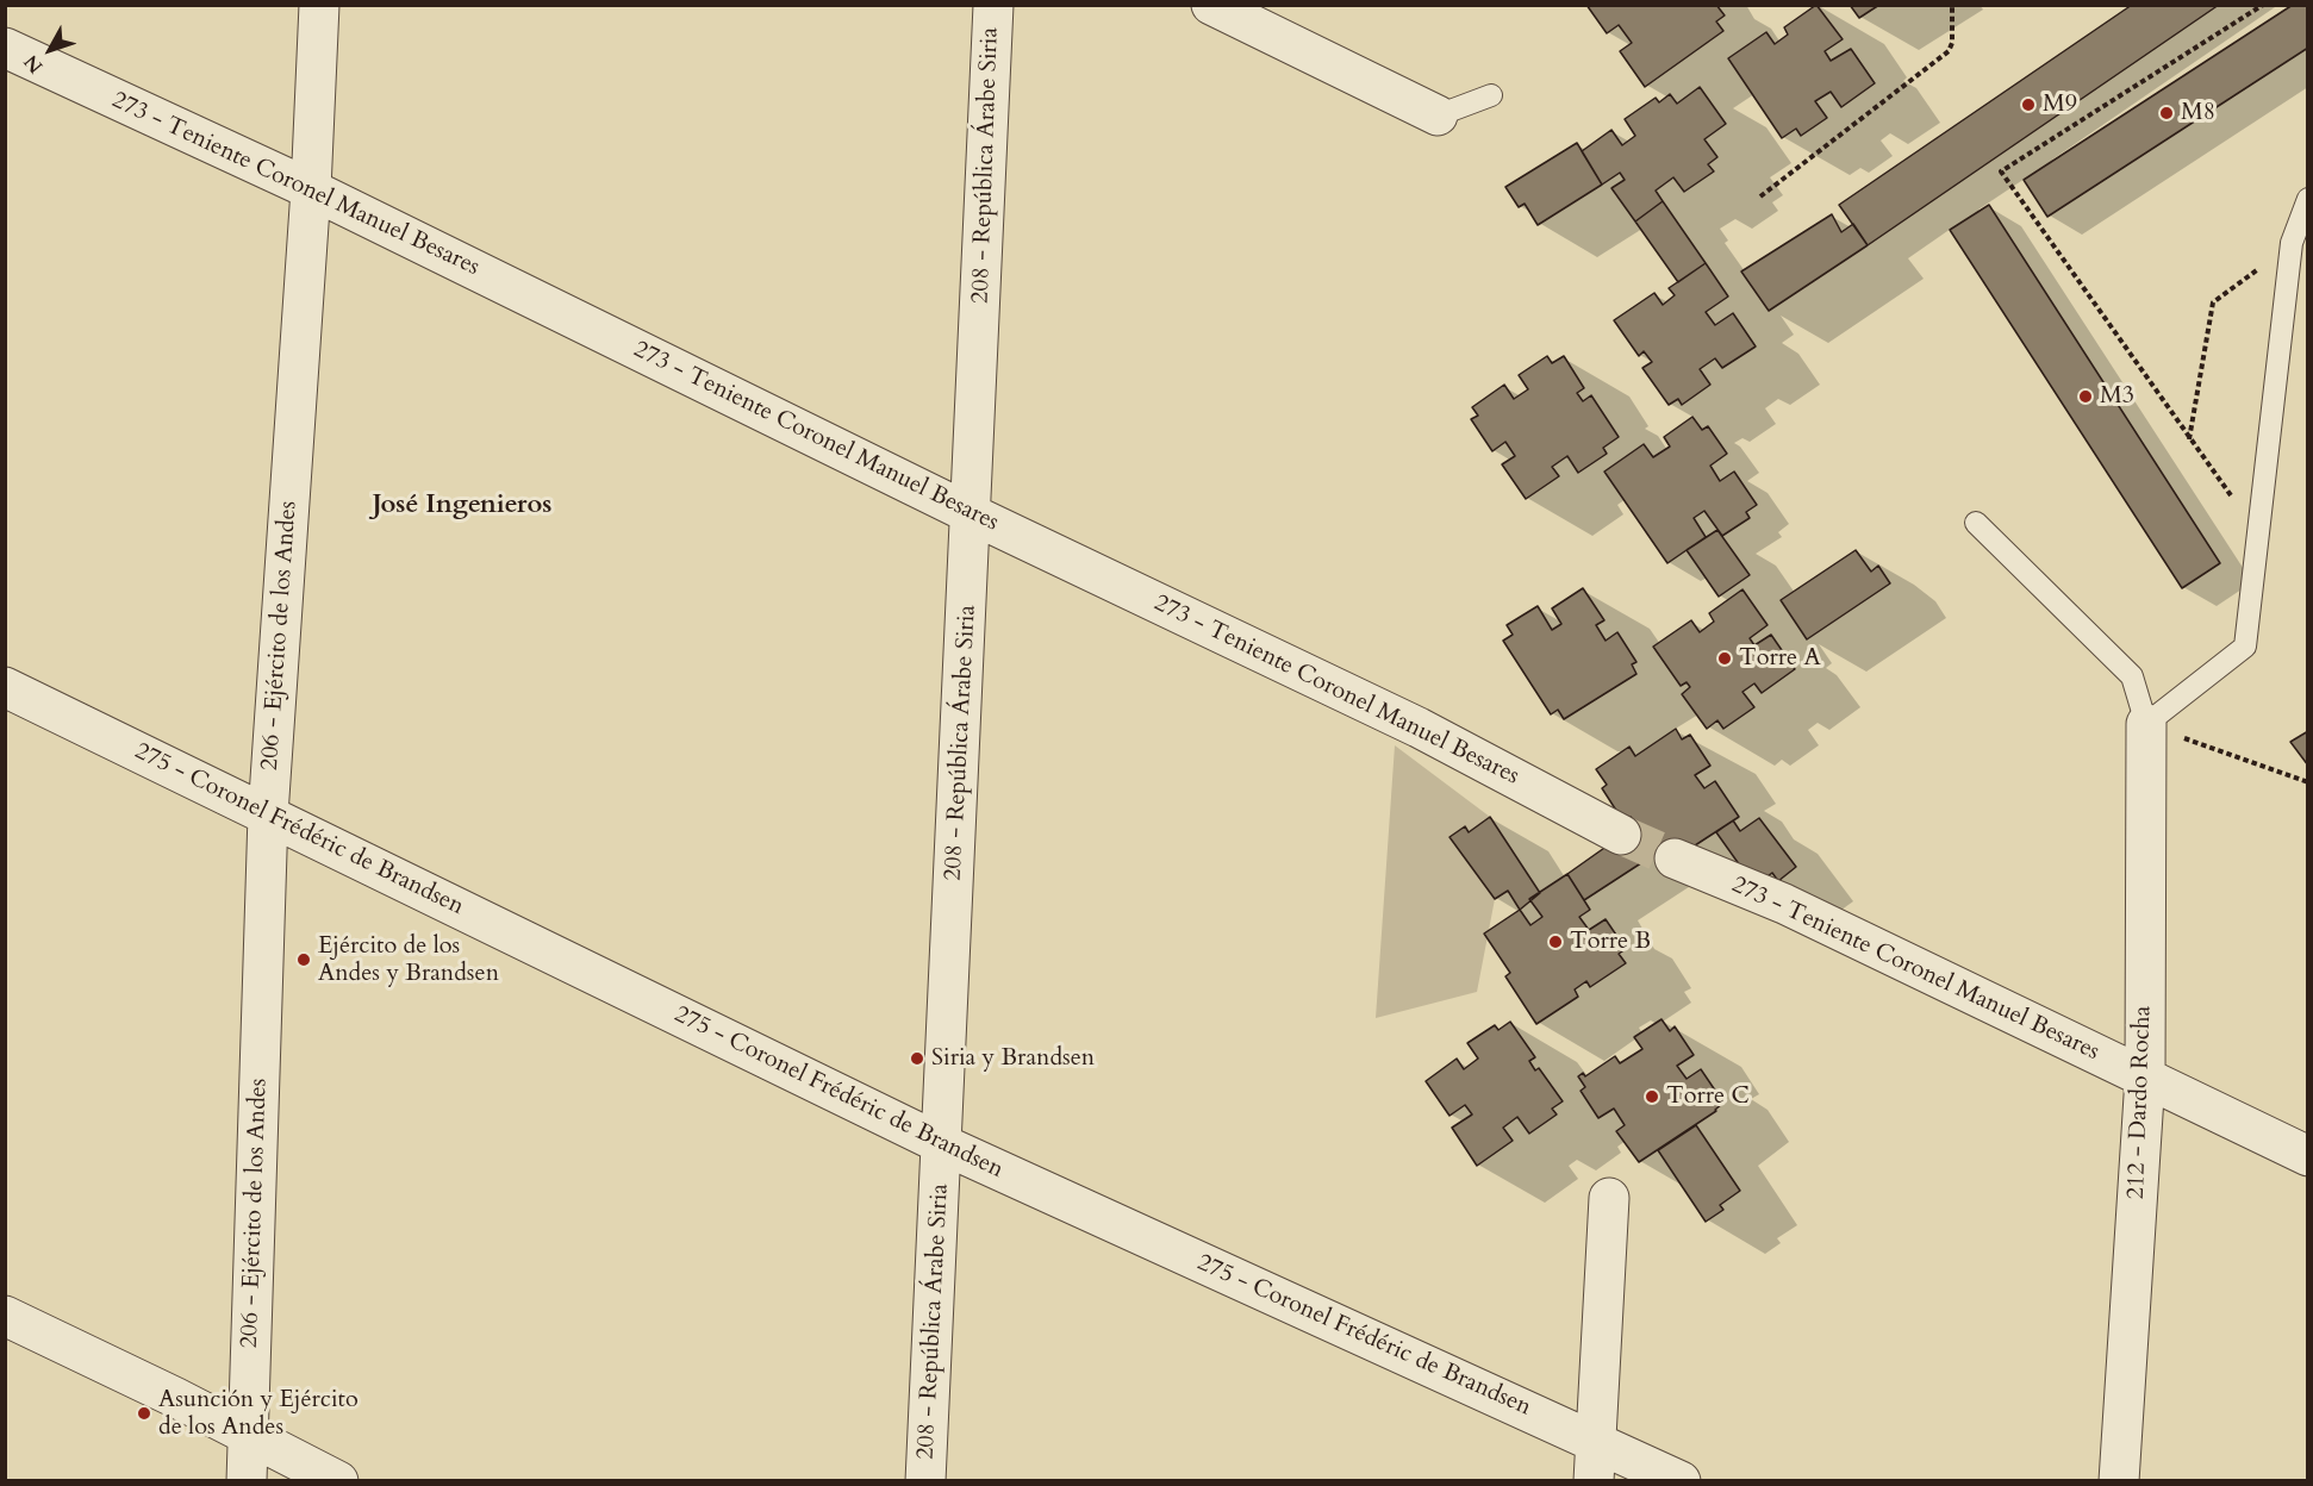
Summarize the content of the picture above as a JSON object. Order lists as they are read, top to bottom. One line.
{"streets":{"street":["208 - República Árabe Siria","273 - Teniente Coronel Manuel Besares","206 - Ejército de los Andes","275 - Coronel Frédéric de Brandsen","212 - Dardo Rocha"]},"crossings":[["208 - República Árabe Siria","273 - Teniente Coronel Manuel Besares"],["208 - República Árabe Siria","275 - Coronel Frédéric de Brandsen"],["273 - Teniente Coronel Manuel Besares","206 - Ejército de los Andes"],["273 - Teniente Coronel Manuel Besares","212 - Dardo Rocha"],["206 - Ejército de los Andes","275 - Coronel Frédéric de Brandsen"]],"districts":["José Ingenieros"],"places":["M9","M8","M3","Torre A","Torre B","Ejército de los Andes y Brandsen","Siria y Brandsen","Torre C","Asunción y Ejército de los Andes"],"north":"bottom left"}
